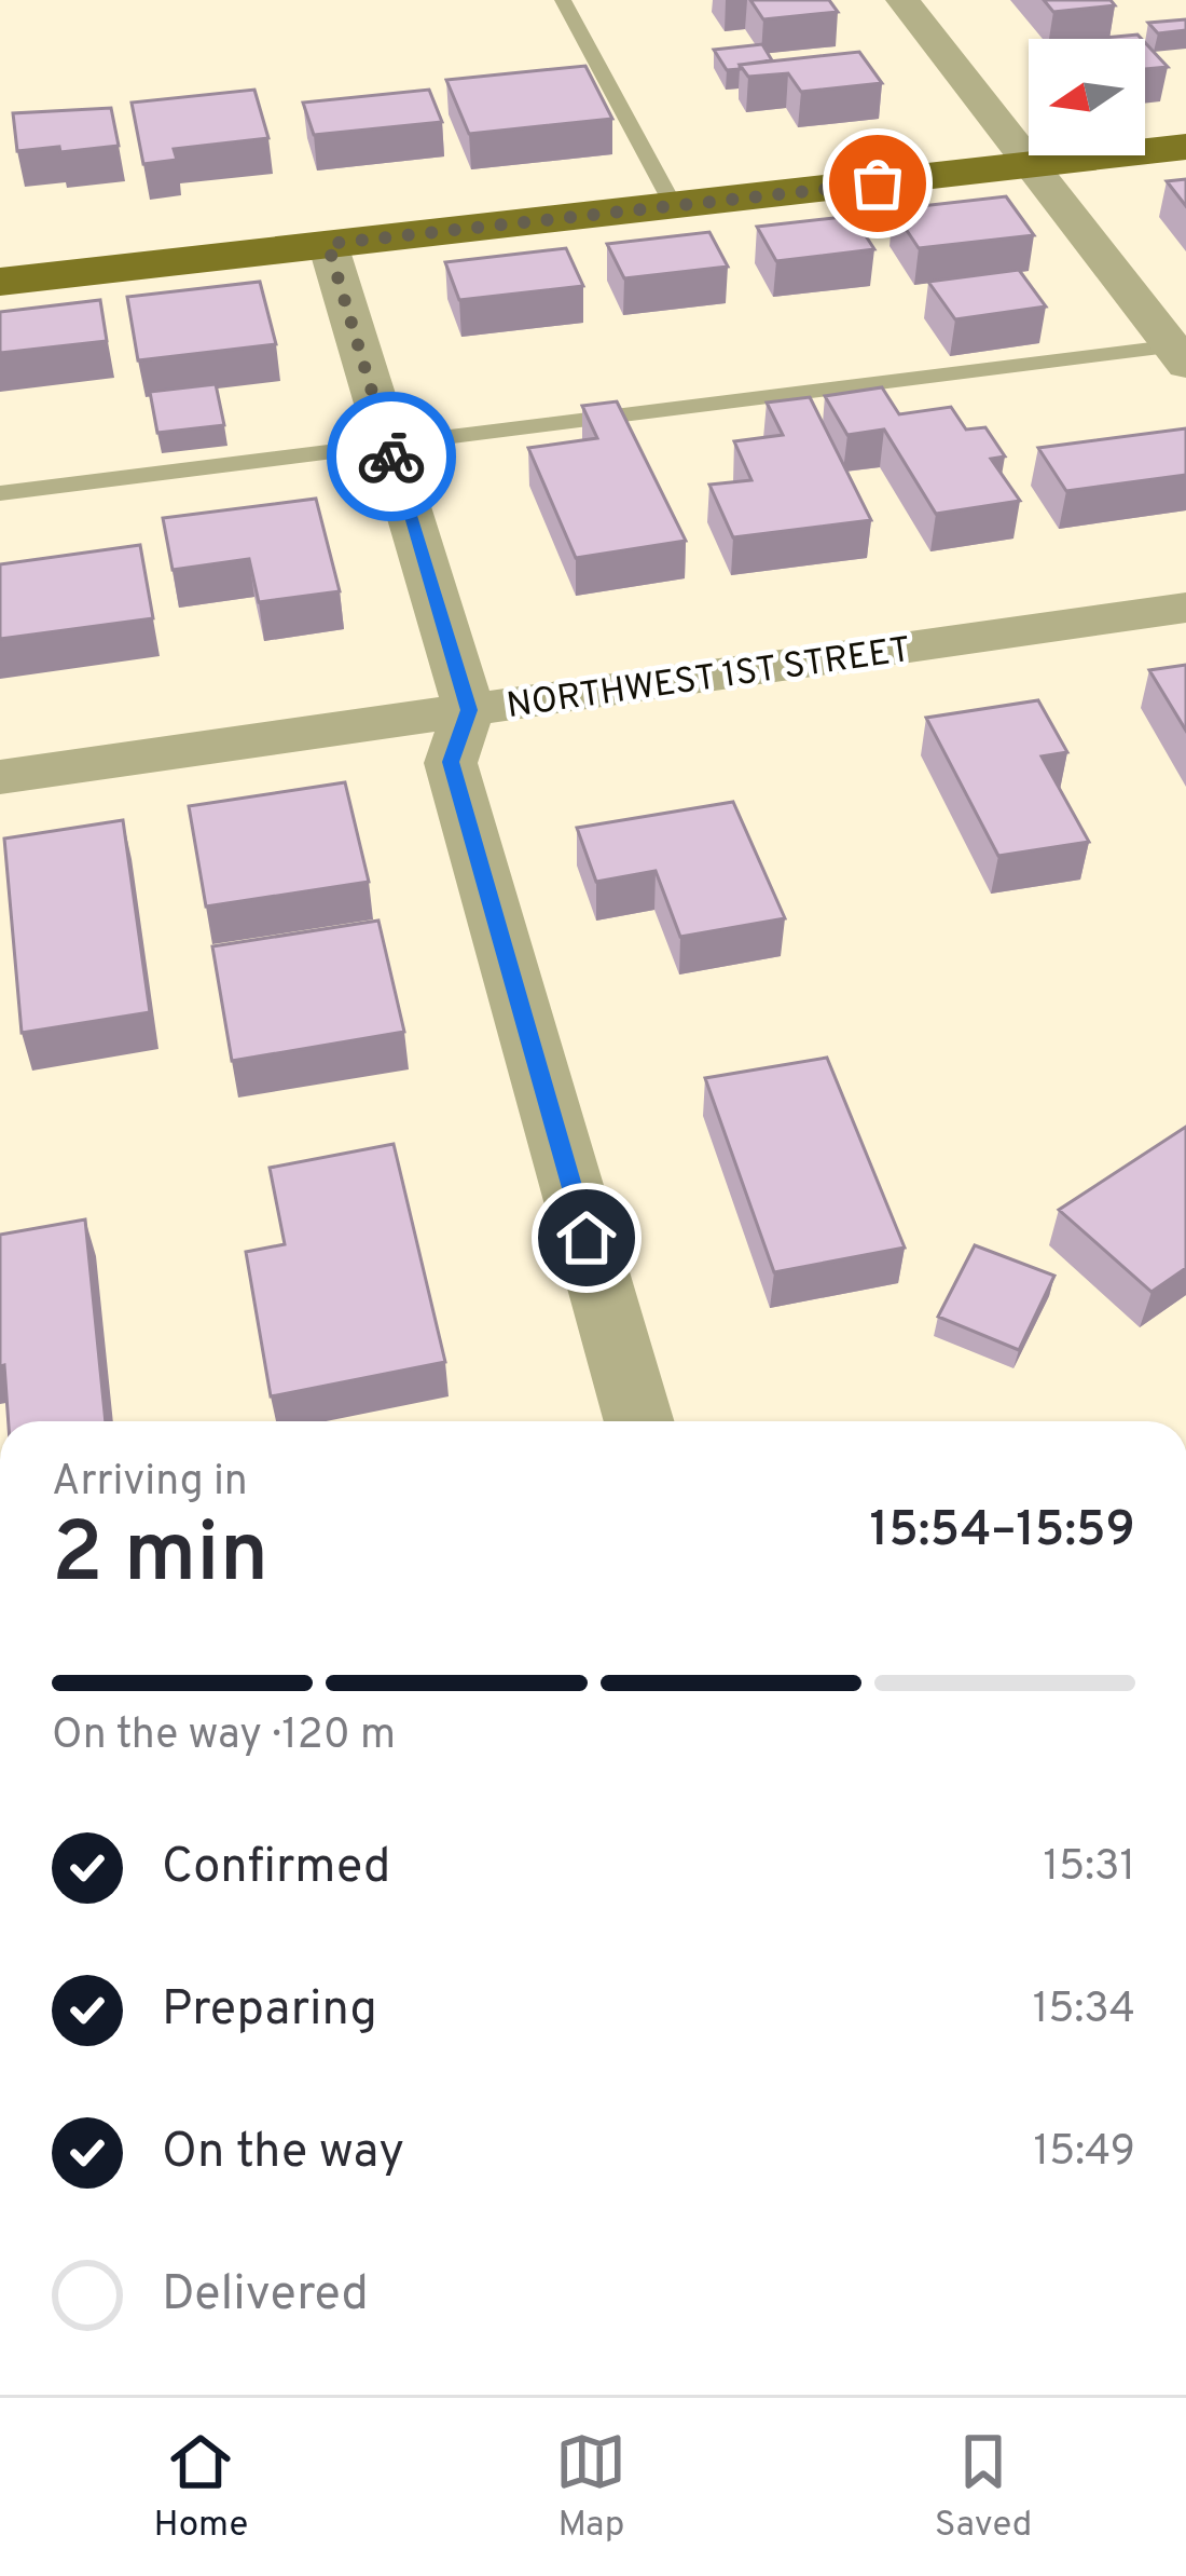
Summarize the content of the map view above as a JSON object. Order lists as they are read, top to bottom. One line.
{"streets":{"street":["NORTHWEST 1ST STREET"]},"north":"left","page":{"heading":["2 min","Arriving in","15:54–15:59"],"bar":"On the way · 120 m","list":[["Confirmed","15:31"],["Preparing","15:34"],["On the way","15:49"],"Delivered"],"tabs":["Home","Map","Saved"]}}
